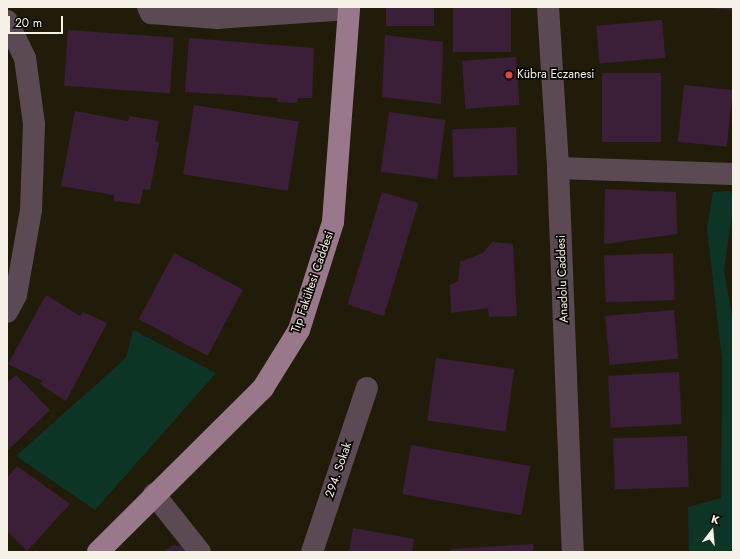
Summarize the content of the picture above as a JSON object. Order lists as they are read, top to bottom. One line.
{"streets":{"main road":["Tıp Fakültesi Caddesi"],"street":["Anadolu Caddesi","294. Sokak"]},"places":["Kübra Eczanesi"],"scale_bar":"20 m","north":"top"}
